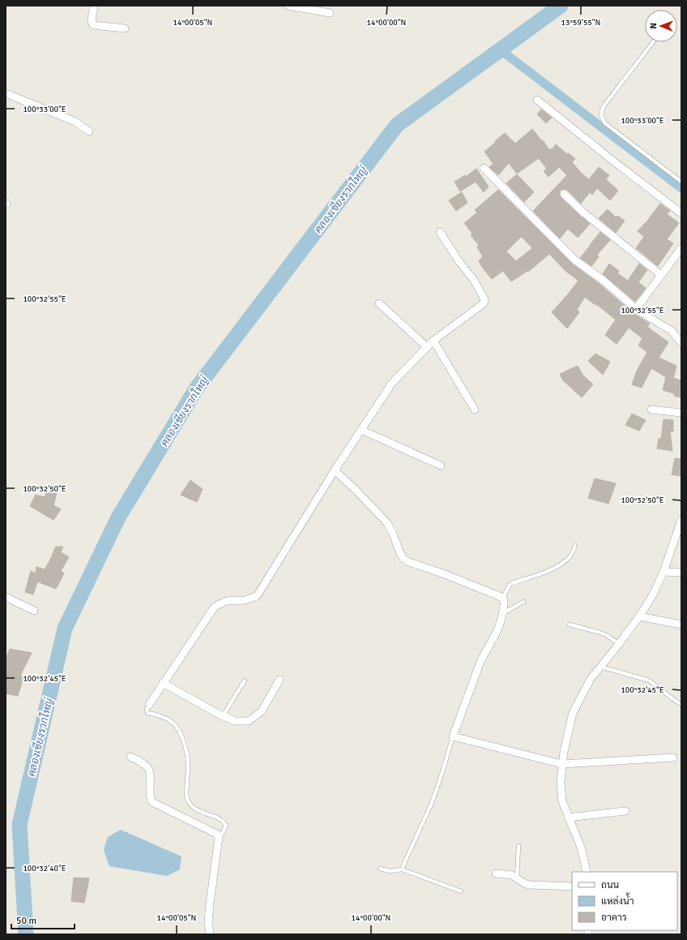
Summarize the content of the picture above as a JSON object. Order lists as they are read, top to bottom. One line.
{"water":["คลองเชียงรากใหญ่"],"legend":["ถนน","แหล่งน้ำ","อาคาร"],"scale_bar":"50 m","north":"left","coordinates":["14°00'05\"N","14°00'00\"N","13°59'55\"N","100°33'00\"E","100°32'55\"E","100°32'50\"E","100°32'45\"E","100°32'40\"E"]}
